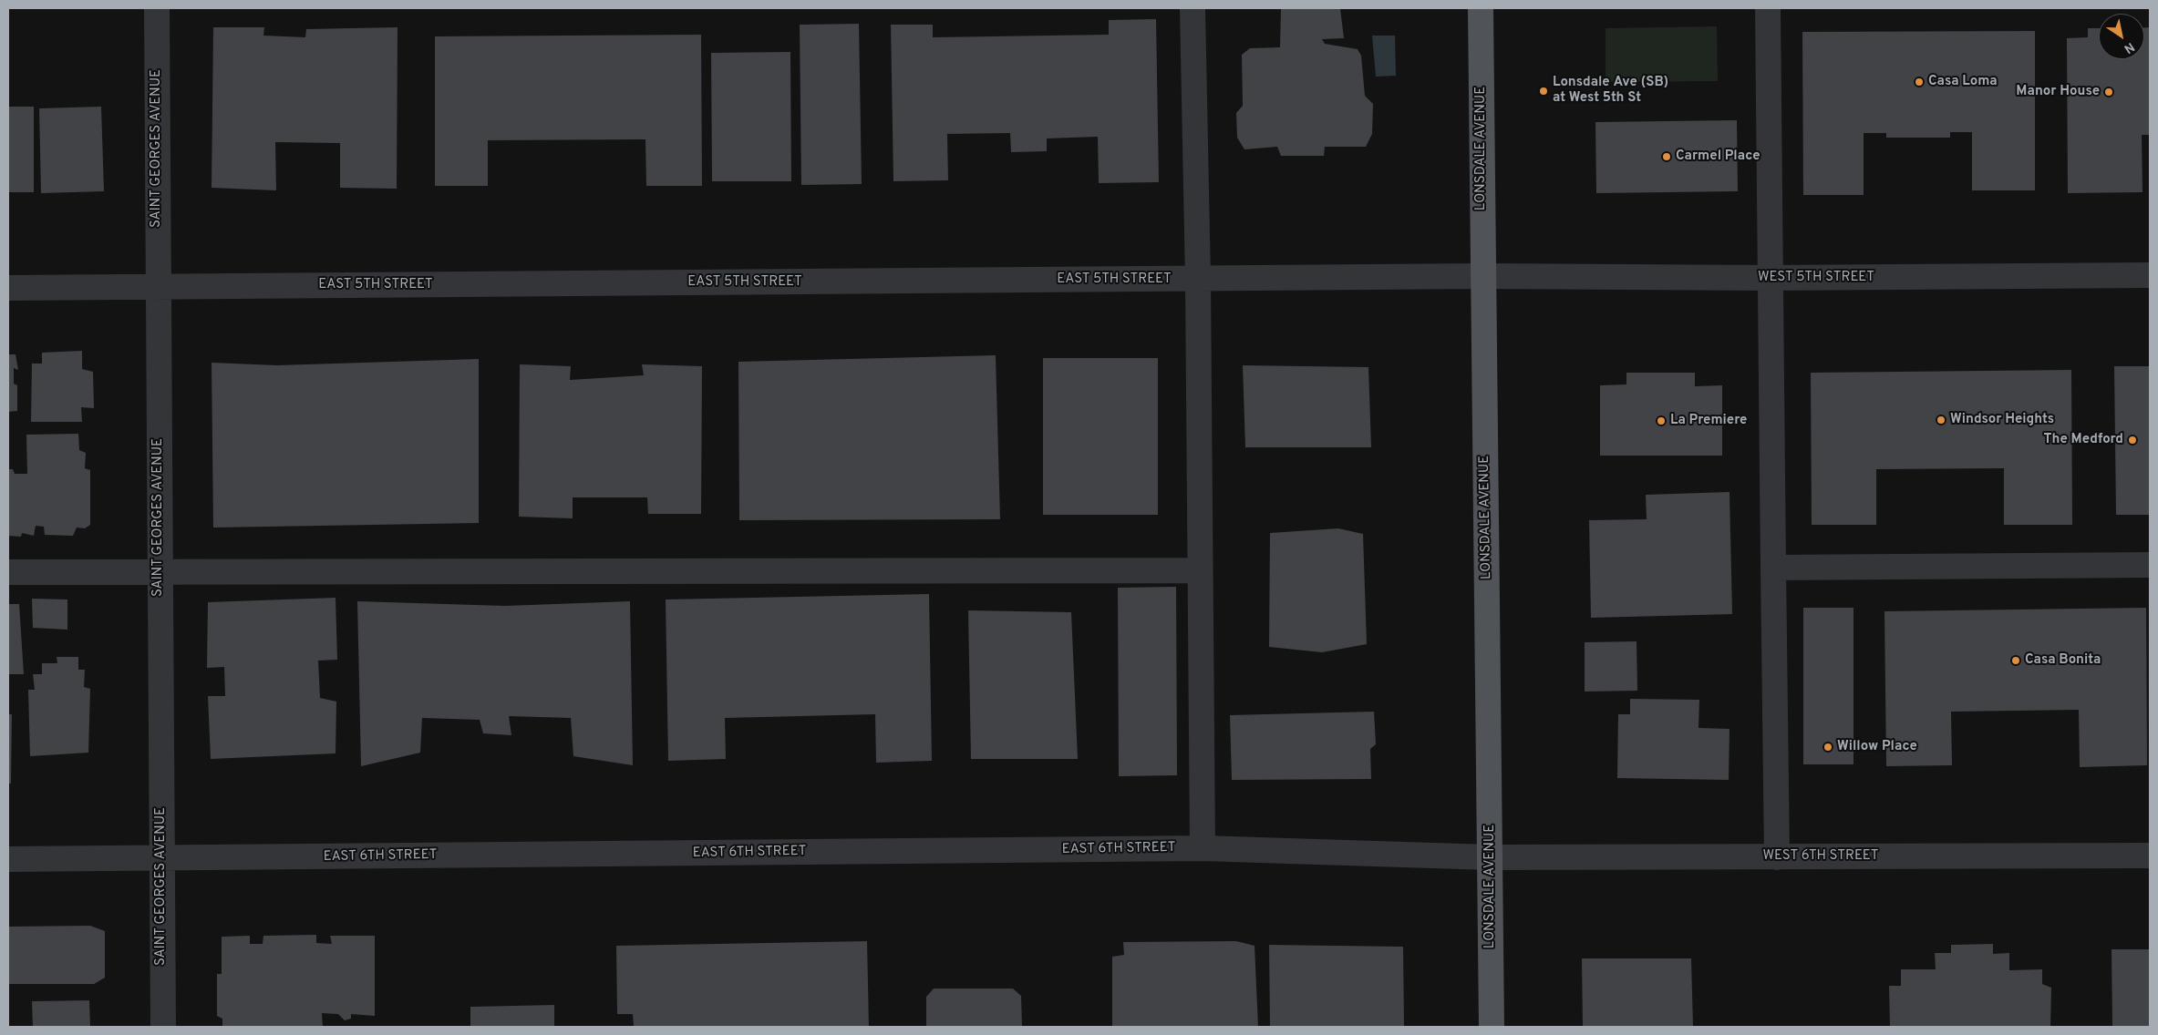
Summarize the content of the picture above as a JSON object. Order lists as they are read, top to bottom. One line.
{"streets":{"main road":["LONSDALE AVENUE"],"street":["SAINT GEORGES AVENUE","WEST 5TH STREET","EAST 5TH STREET","EAST 6TH STREET","WEST 6TH STREET"]},"crossings":[["SAINT GEORGES AVENUE","EAST 5TH STREET"],["SAINT GEORGES AVENUE","EAST 6TH STREET"],["LONSDALE AVENUE","WEST 5TH STREET"],["LONSDALE AVENUE","EAST 5TH STREET"],["LONSDALE AVENUE","EAST 6TH STREET"],["LONSDALE AVENUE","WEST 6TH STREET"],["WEST 5TH STREET","EAST 5TH STREET"],["EAST 6TH STREET","WEST 6TH STREET"]],"places":["Casa Loma","Lonsdale Ave (SB) at West 5th St","Manor House","Carmel Place","Windsor Heights","La Premiere","The Medford","Casa Bonita","Willow Place"],"north":"bottom right"}
